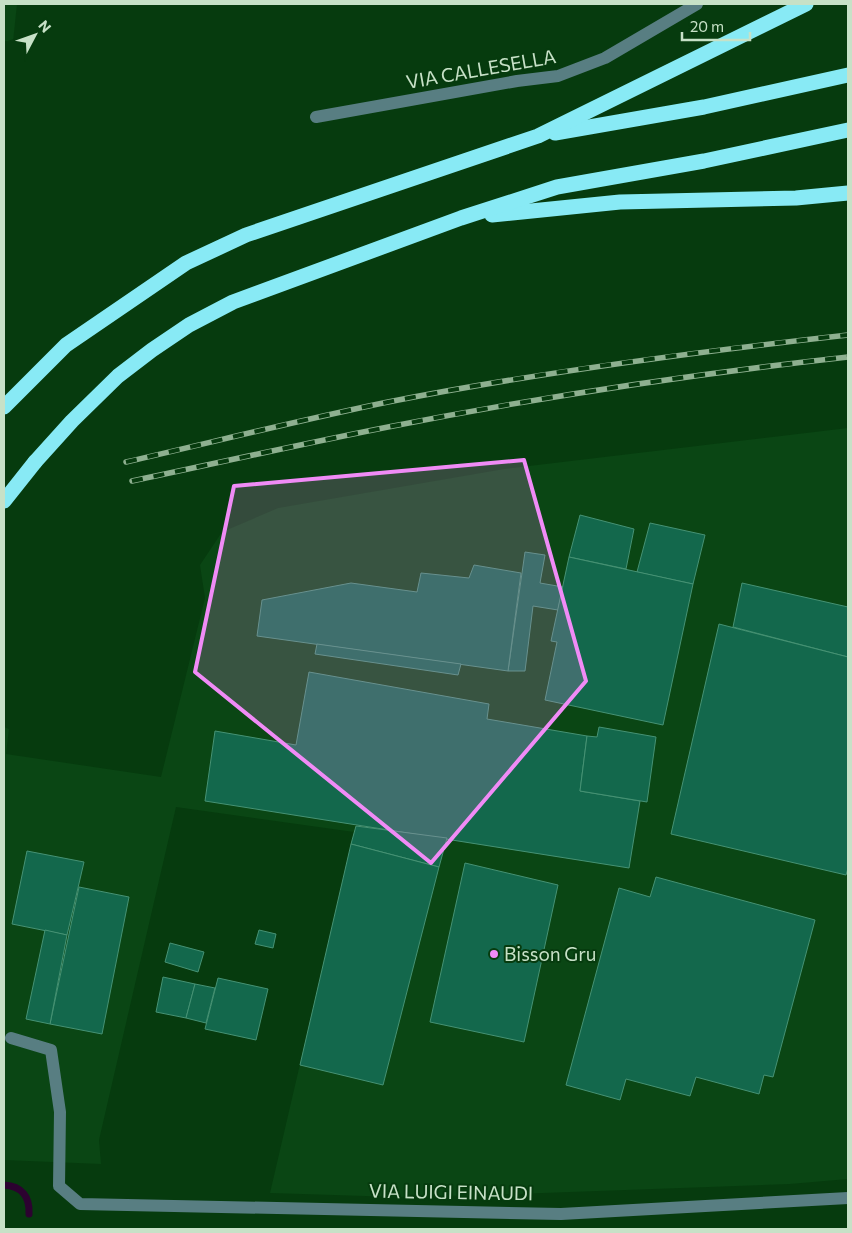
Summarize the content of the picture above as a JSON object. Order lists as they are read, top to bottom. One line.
{"streets":{"street":["VIA CALLESELLA","VIA LUIGI EINAUDI"]},"places":["Bisson Gru"],"scale_bar":"20 m","north":"top right"}
